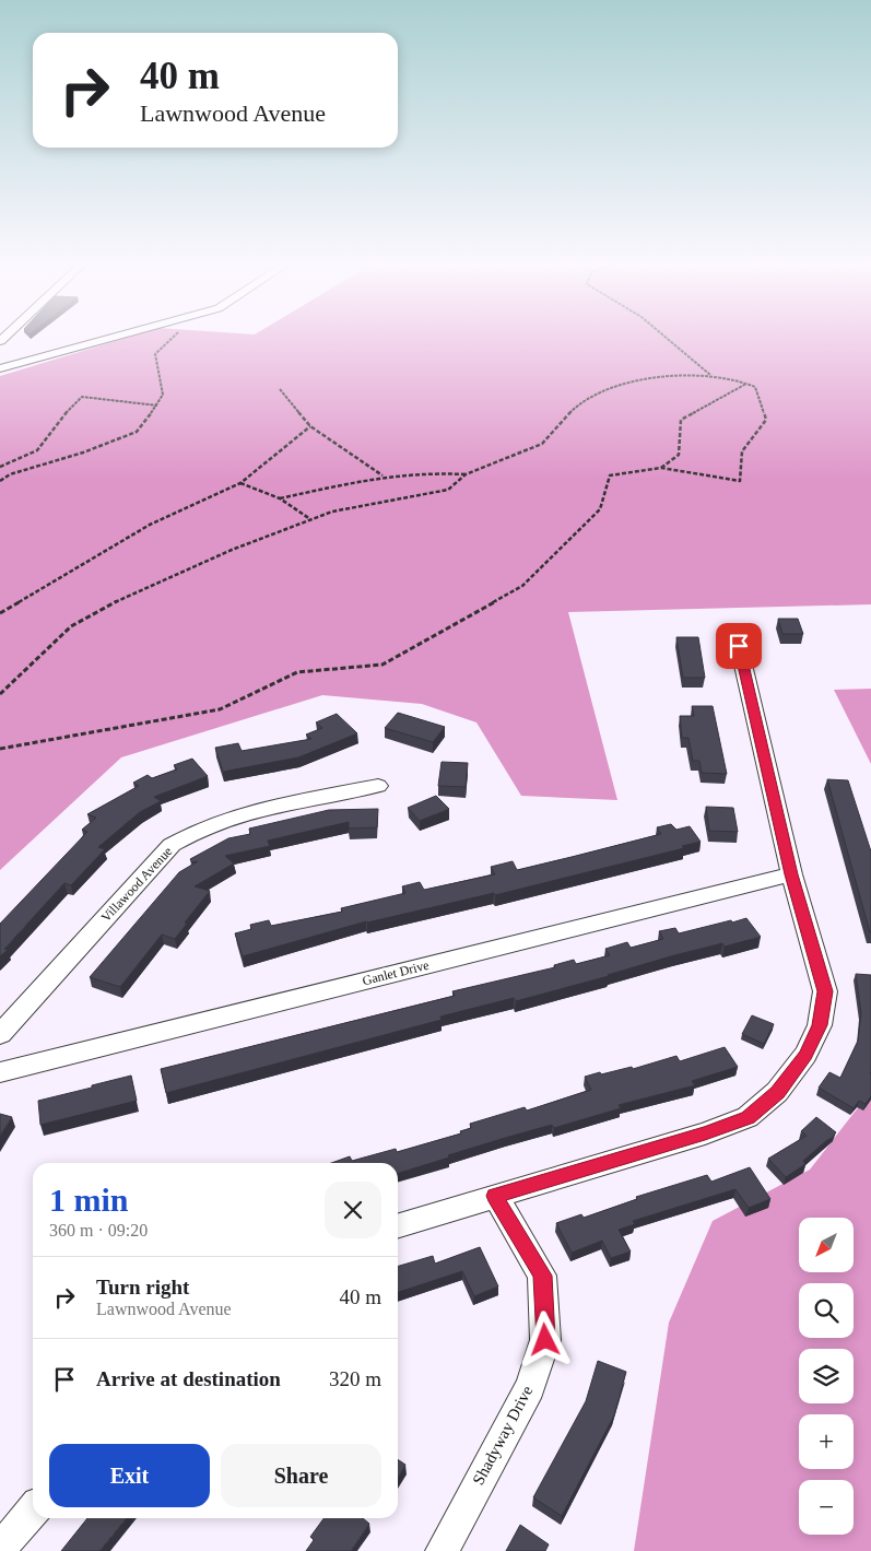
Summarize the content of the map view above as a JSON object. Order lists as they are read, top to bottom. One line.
{"streets":{"street":["Villawood Avenue","Ganlet Drive","Shadyway Drive"]},"north":"bottom left","page":{"turn":["40 m","Lawnwood Avenue"],"heading":["1 min","360 m · 09:20"],"map_buttons":["+","−"],"list":[{"name":"Turn right","note":"Lawnwood Avenue","value":"40 m"},{"name":"Arrive at destination","value":"320 m"}],"buttons":["Exit","Share"]}}
